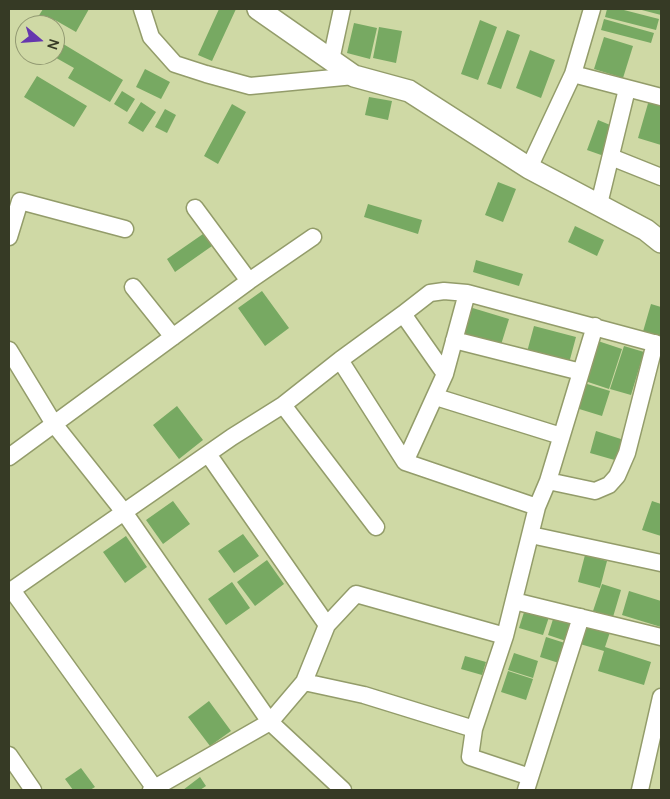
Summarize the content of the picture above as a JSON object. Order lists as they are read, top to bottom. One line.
{"north":"right"}
